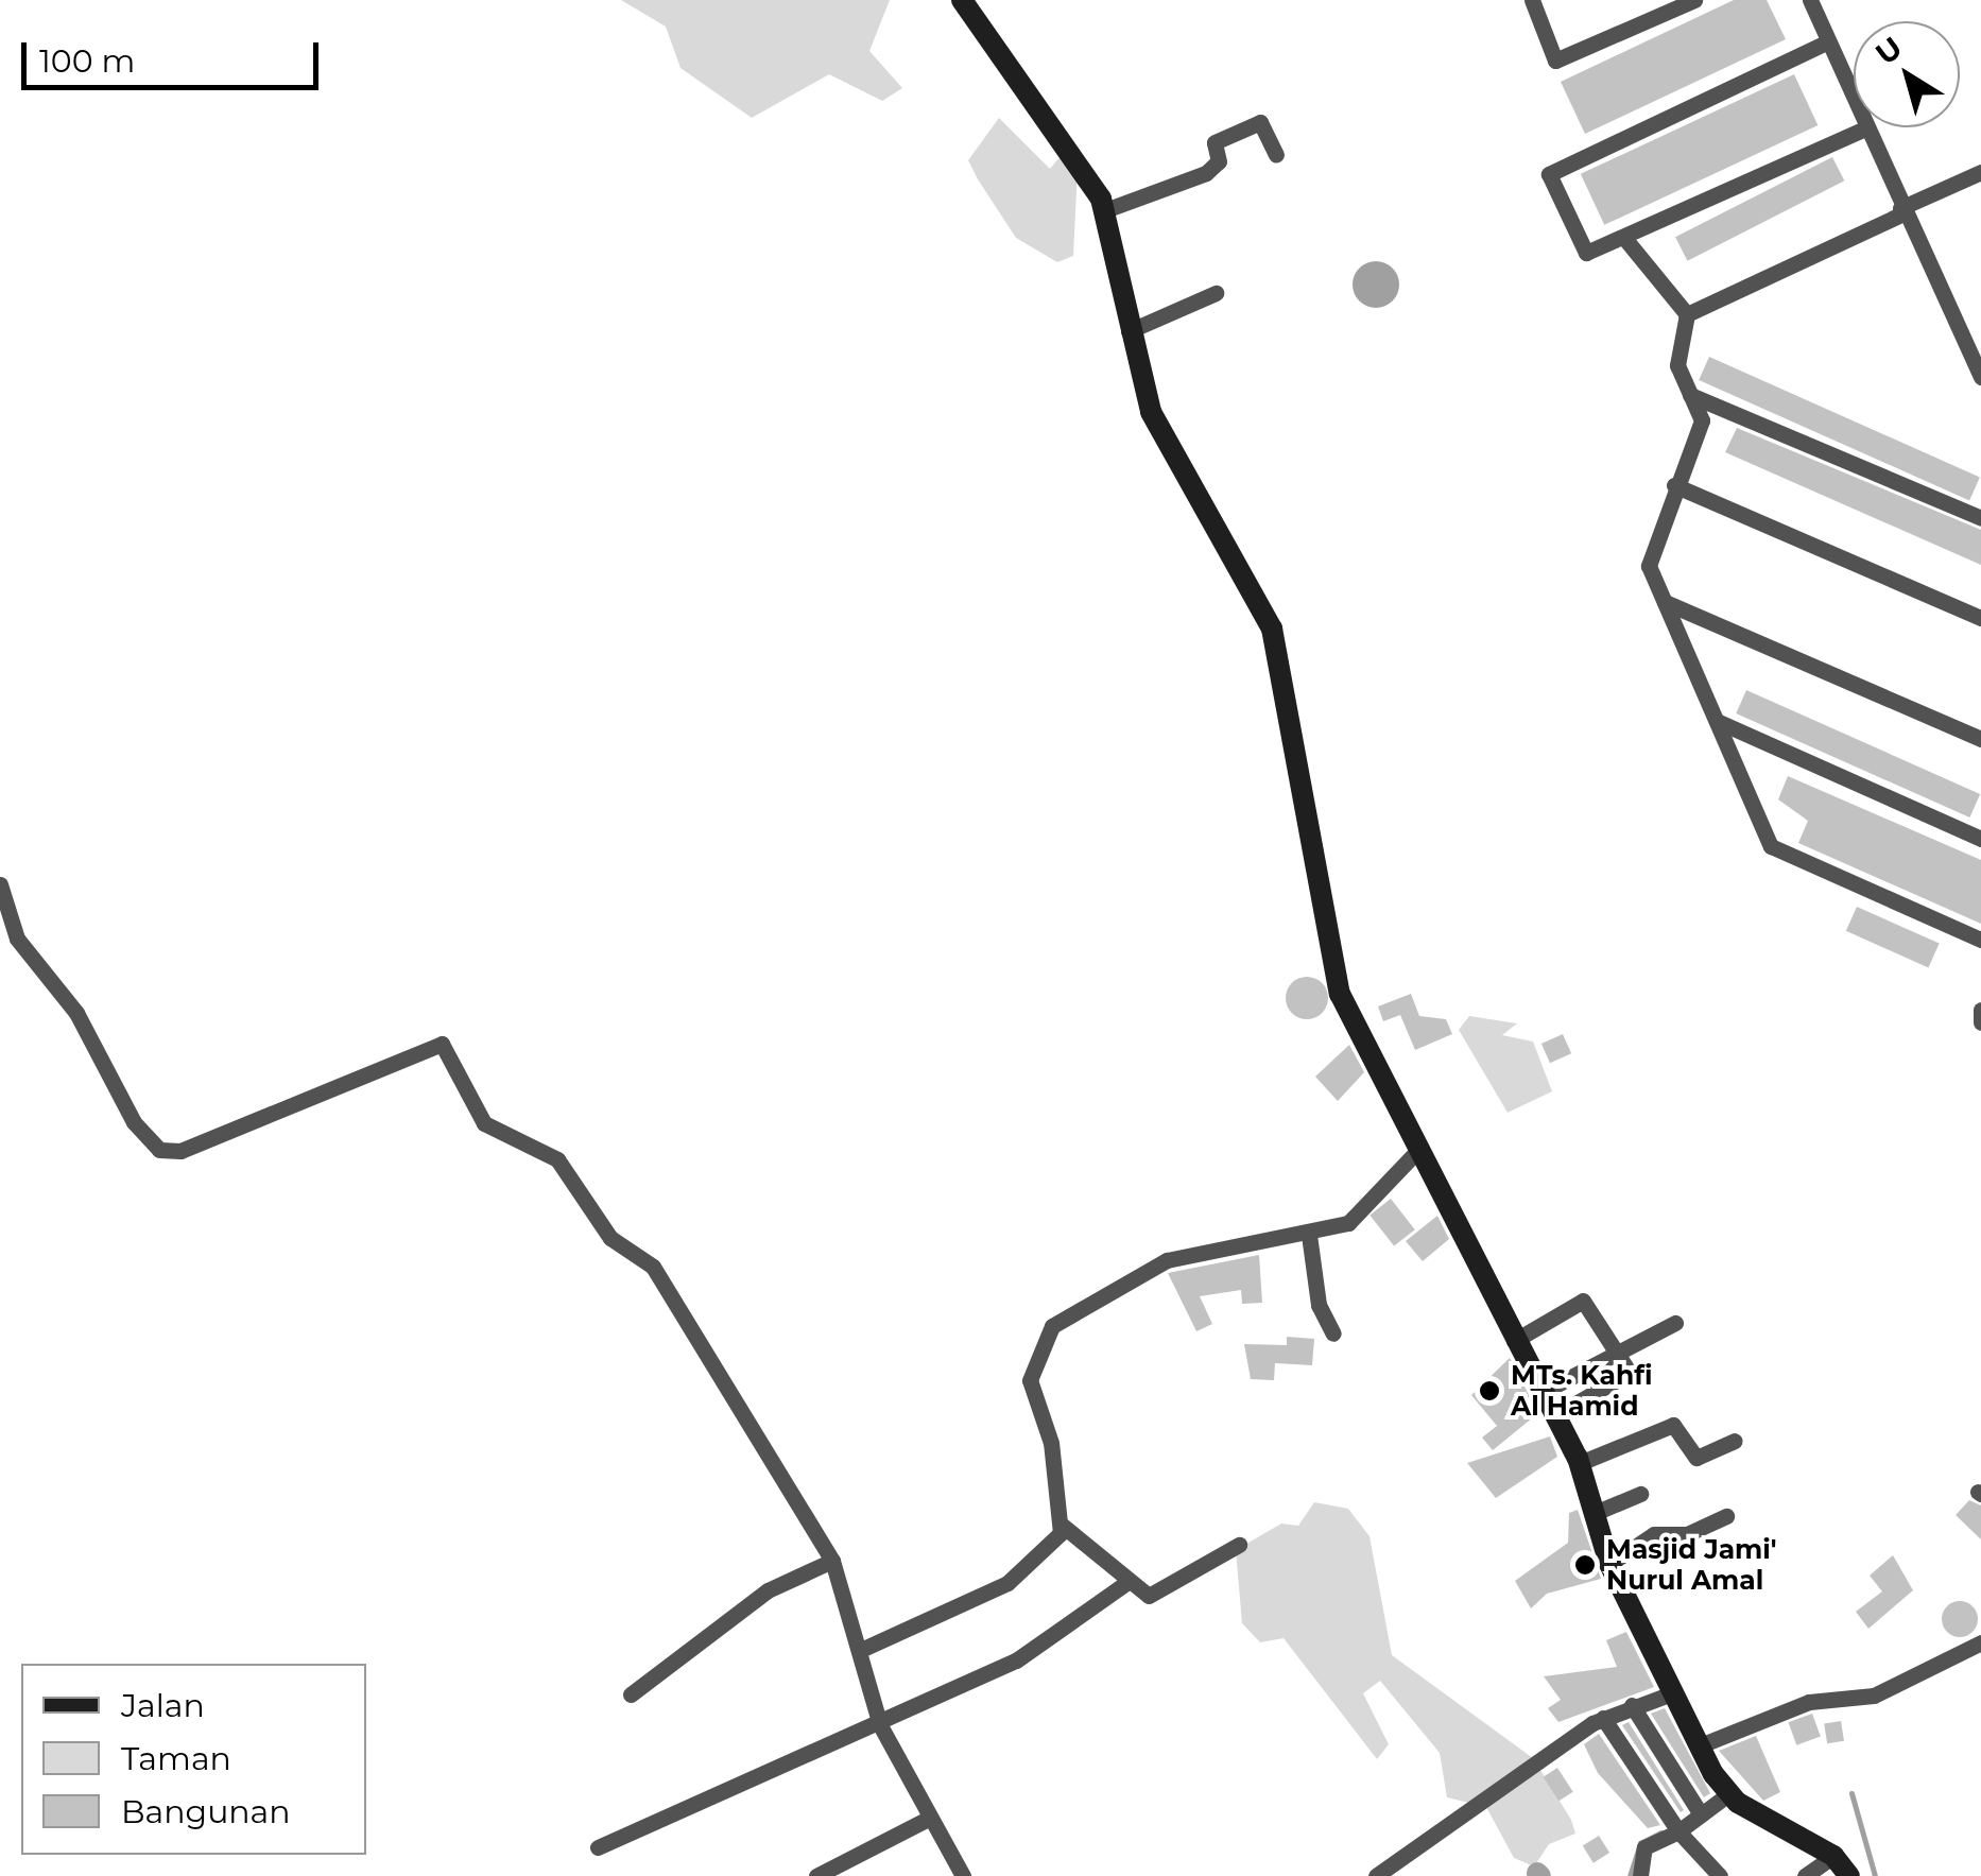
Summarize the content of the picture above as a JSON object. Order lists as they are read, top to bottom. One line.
{"places":["MTs. Kahfi Al Hamid","Masjid Jami' Nurul Amal"],"legend":["Jalan","Taman","Bangunan"],"scale_bar":"100 m","north":"top left"}
